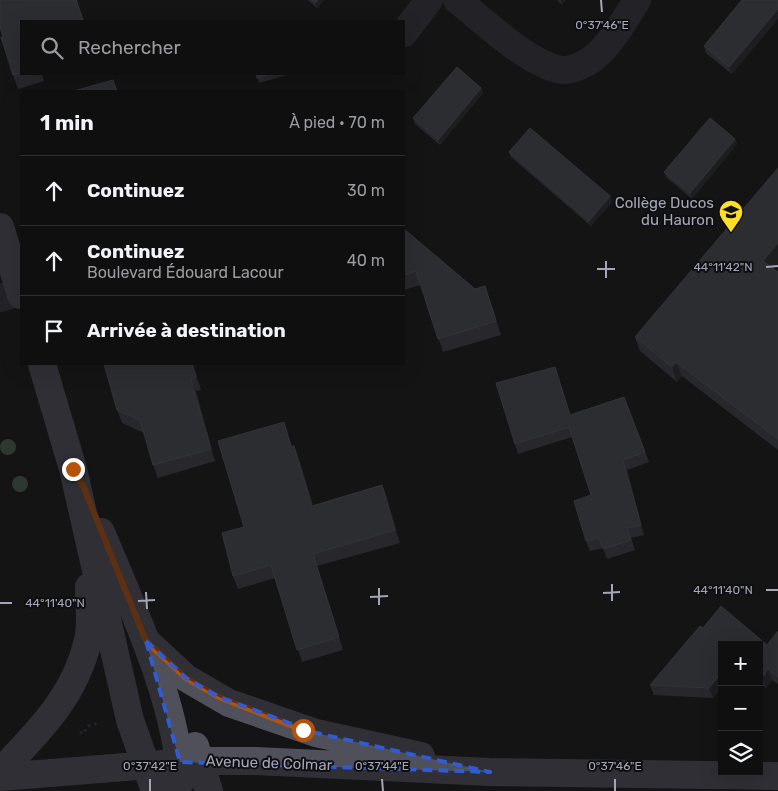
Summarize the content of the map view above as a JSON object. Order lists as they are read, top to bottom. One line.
{"streets":{"main road":["Avenue de Colmar"]},"places":{"school or university":["Collège Ducos du Hauron"]},"page":{"search":"Rechercher","heading":["1 min","À pied · 70 m"],"list":[["Continuez","30 m"],["Continuez","Boulevard Édouard Lacour","40 m"],"Arrivée à destination"],"map_buttons":["+","−"]},"coordinates":["0°37'46\"E","44°11'42\"N","44°11'40\"N","0°37'42\"E","0°37'44\"E"]}
